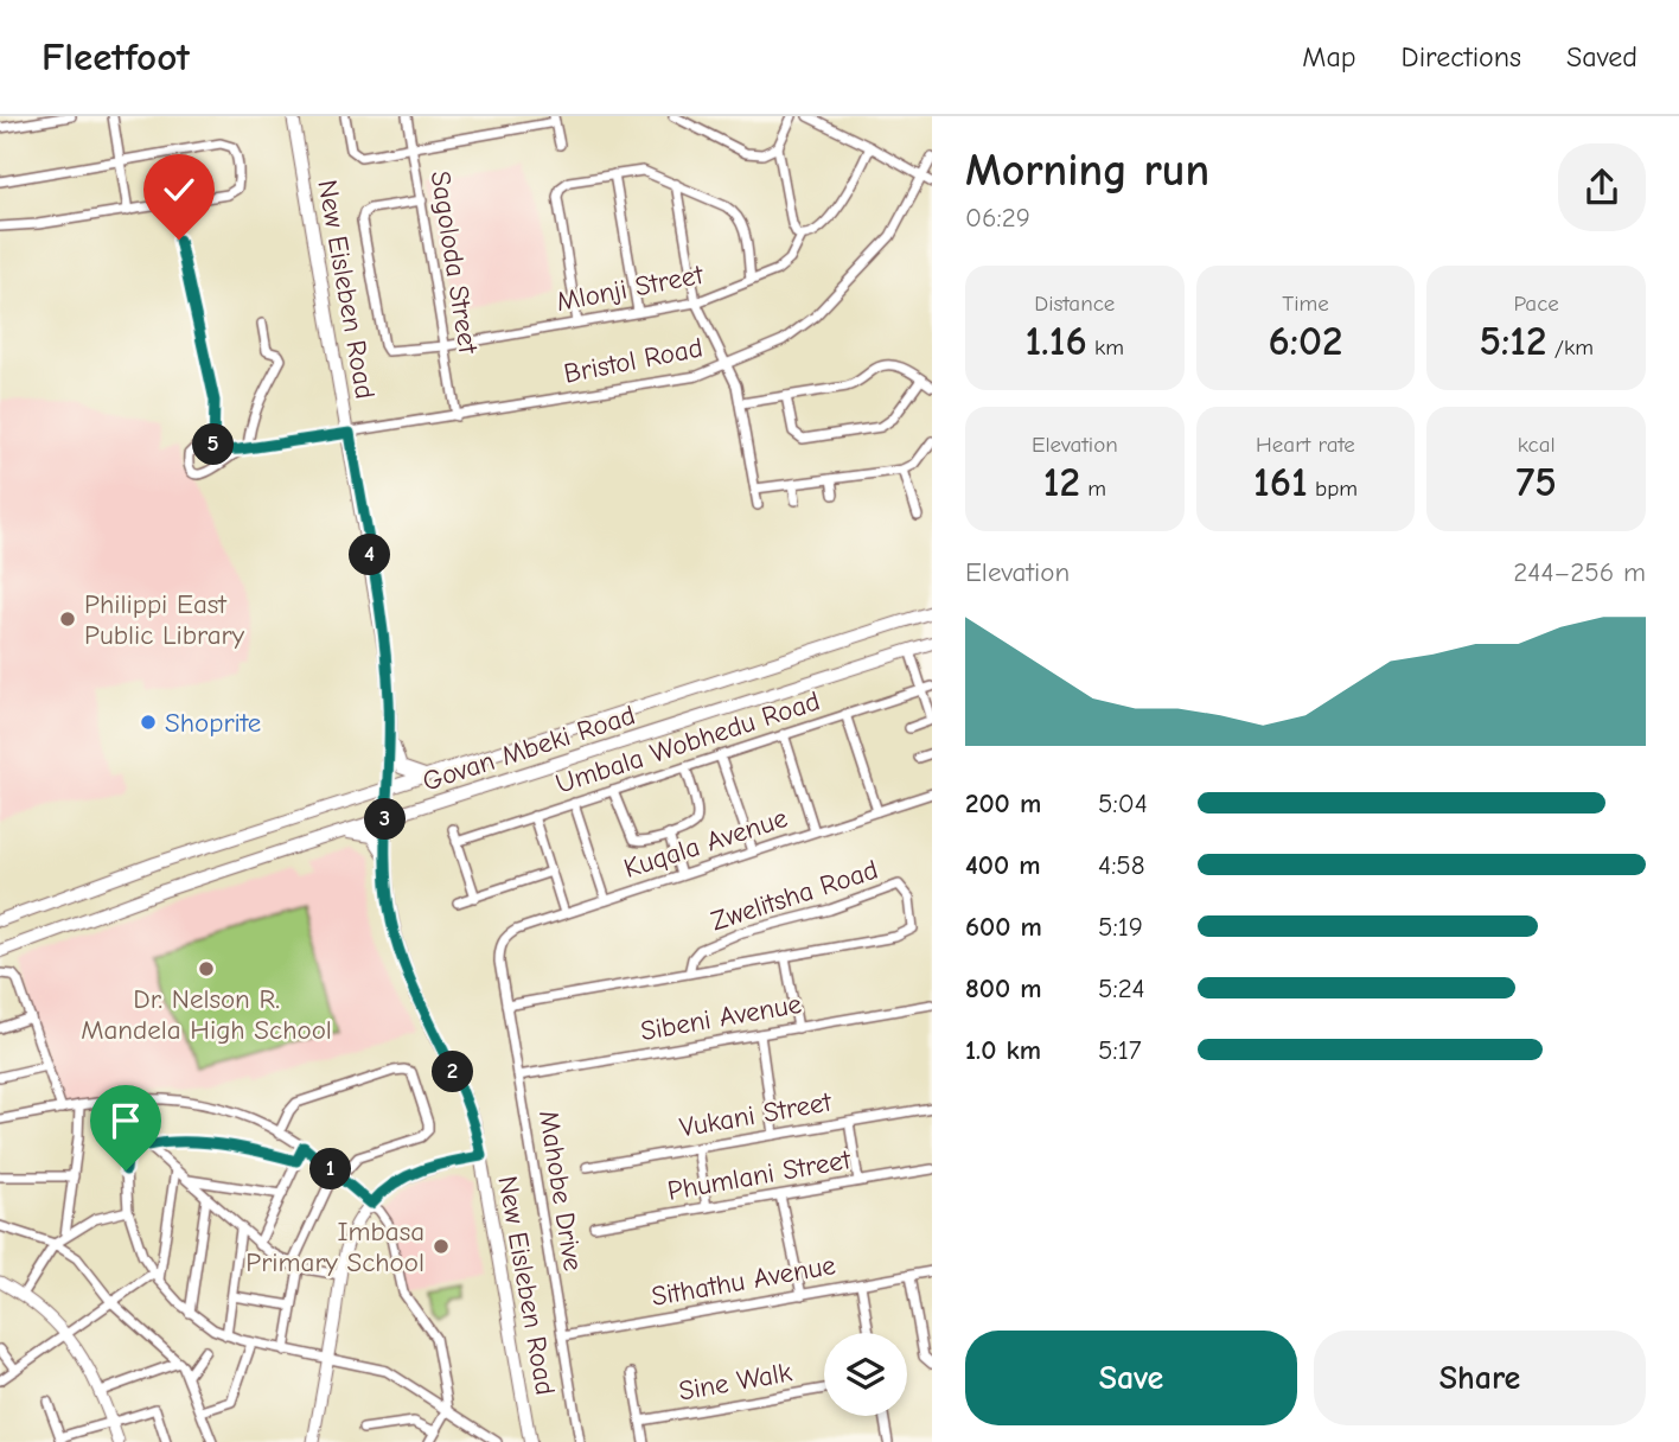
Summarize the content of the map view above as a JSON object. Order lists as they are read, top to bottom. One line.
{"streets":{"main road":["New Eisleben Road","Govan Mbeki Road"],"street":["Sagoloda Street","Mlonji Street","Bristol Road","Umbala Wobhedu Road","Kuqala Avenue","Zwelitsha Road","Sibeni Avenue","Vukani Street","Phumlani Street","Mahobe Drive","Sithathu Avenue","Sine Walk"]},"crossings":[["Sagoloda Street","Mlonji Street"],["Sagoloda Street","Bristol Road"],["New Eisleben Road","Bristol Road"],["New Eisleben Road","Govan Mbeki Road"],["Kuqala Avenue","Mahobe Drive"],["Zwelitsha Road","Sibeni Avenue"],["Zwelitsha Road","Mahobe Drive"],["Sibeni Avenue","Mahobe Drive"],["Mahobe Drive","Sithathu Avenue"]],"places":["Philippi East Public Library","Shoprite","Dr. Nelson R. Mandela High School","Imbasa Primary School"],"page":{"header":"Fleetfoot","nav":["Map","Directions","Saved"],"heading":["Morning run","06:29"],"stats":[["Distance","1.16 km"],["Time","6:02"],["Pace","5:12 /km"],["Elevation","12 m"],["Heart rate","161 bpm"],["kcal","75"]],"pins":["5","4","3","2","1"],"chart":["Elevation","244–256 m"],"list":[{"name":"200 m","note":"5:04"},{"name":"400 m","note":"4:58"},{"name":"600 m","note":"5:19"},{"name":"800 m","note":"5:24"},{"name":"1.0 km","note":"5:17"}],"buttons":["Save","Share"]}}
